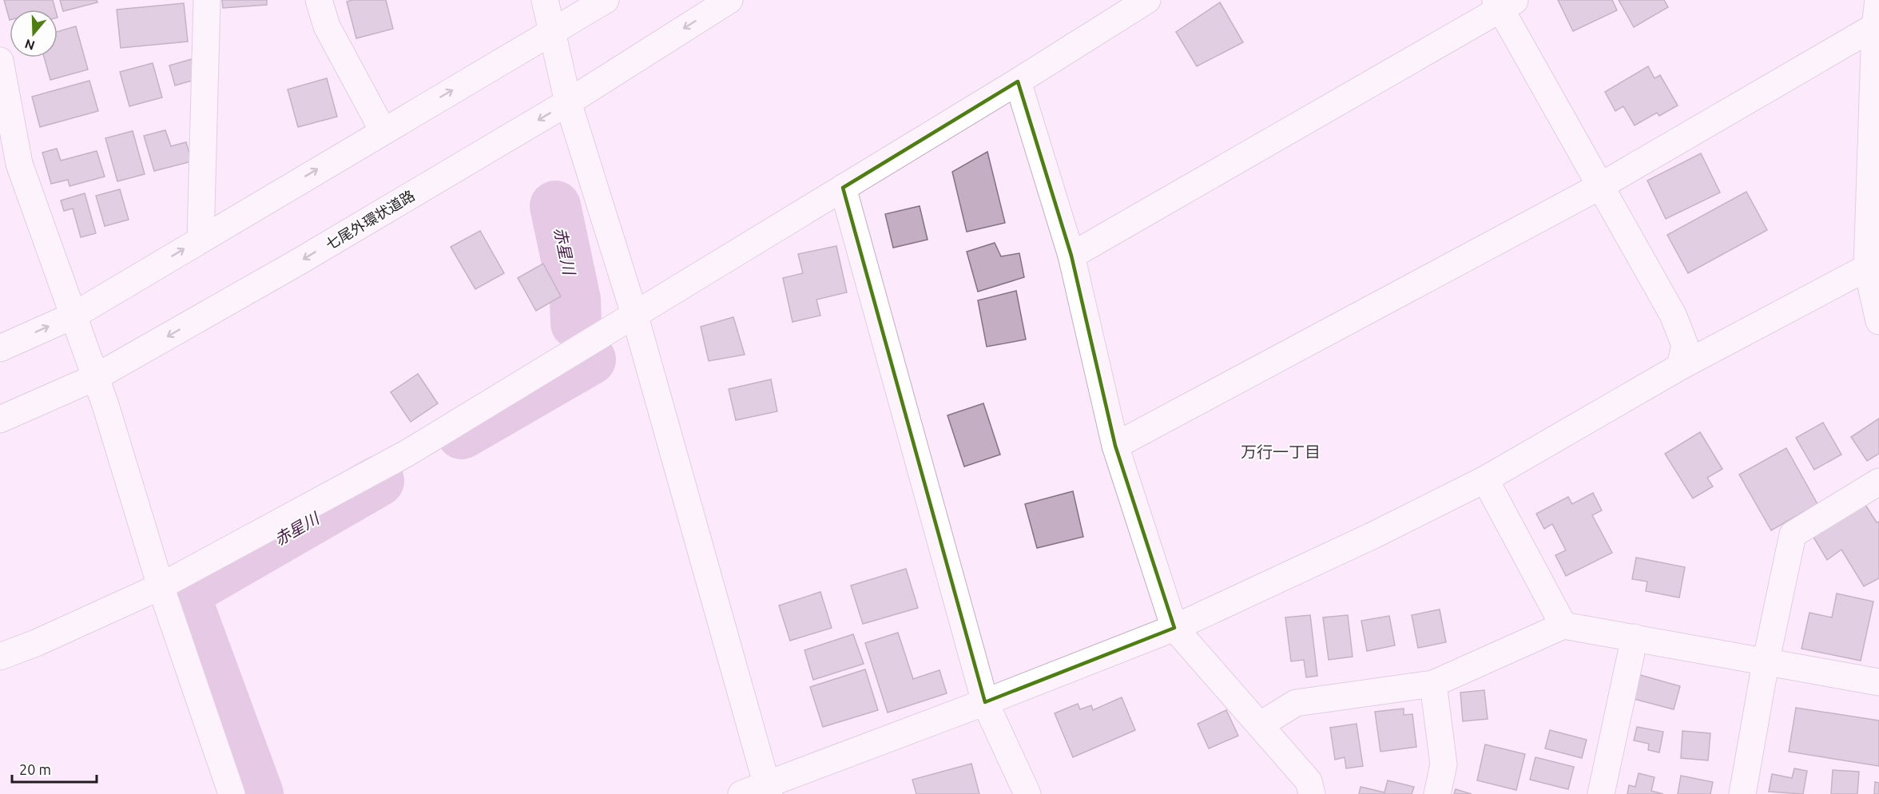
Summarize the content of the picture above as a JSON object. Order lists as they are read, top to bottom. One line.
{"streets":{"street":["七尾外環状道路"]},"districts":["万行一丁目"],"water":["赤星川"],"scale_bar":"20 m","north":"bottom"}
